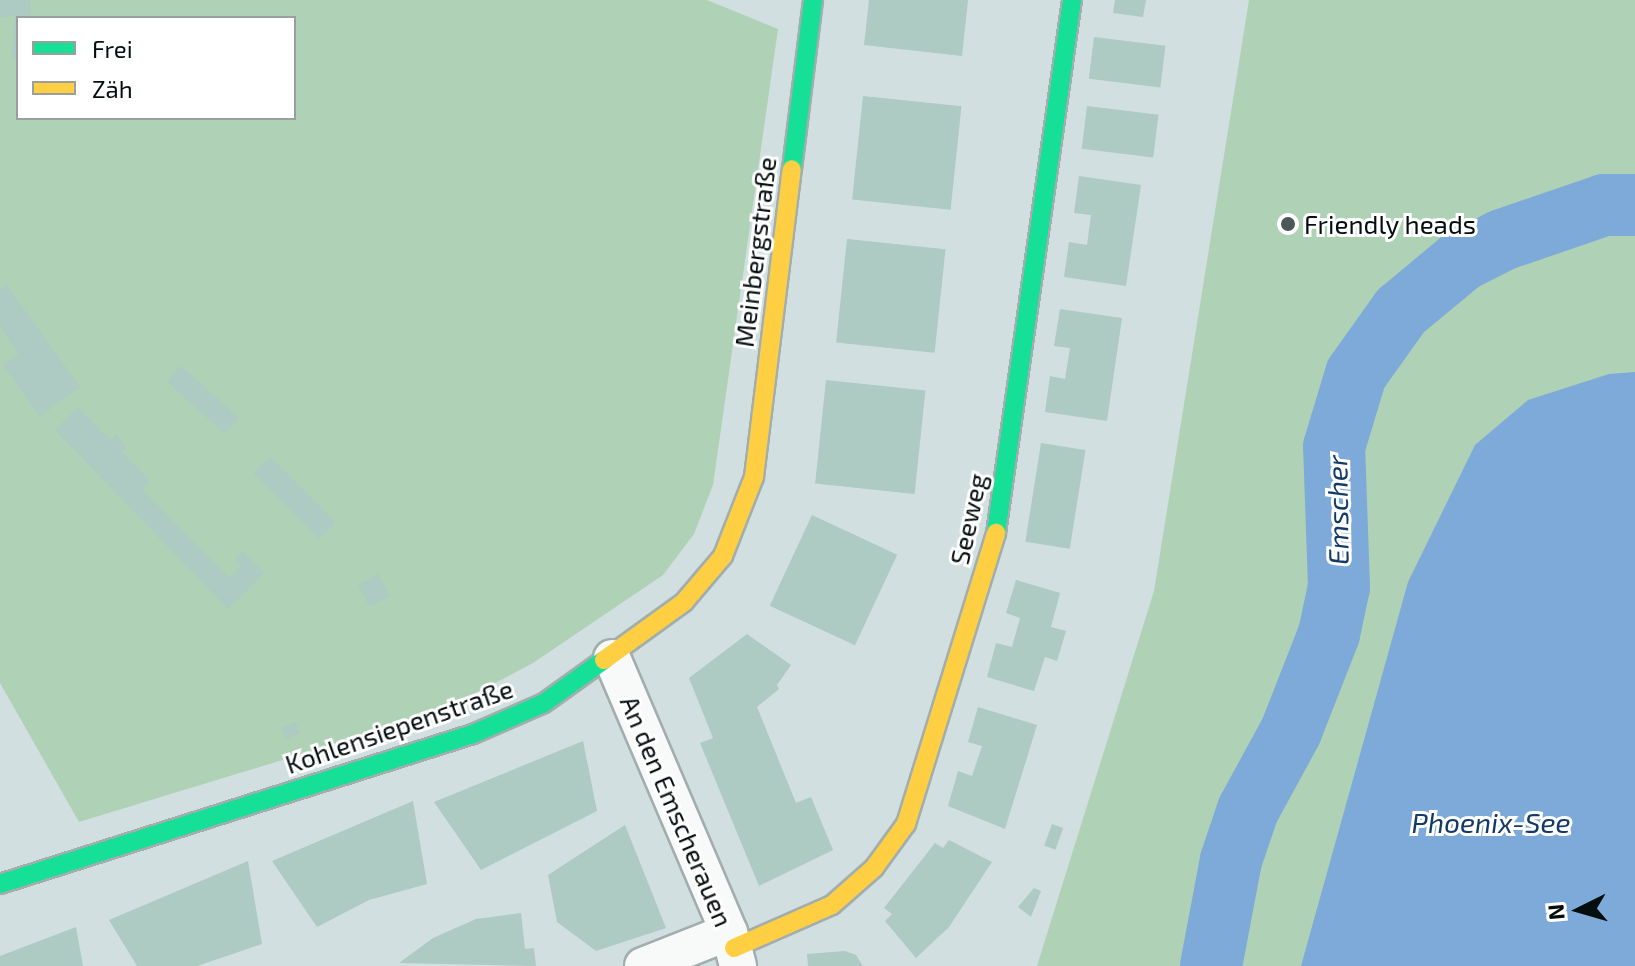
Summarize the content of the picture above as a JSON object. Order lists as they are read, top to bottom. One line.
{"streets":{"street":["Meinbergstraße","Seeweg","Kohlensiepenstraße","An den Emscherauen"]},"crossings":[["Meinbergstraße","Kohlensiepenstraße"],["Seeweg","An den Emscherauen"],["Kohlensiepenstraße","An den Emscherauen"]],"water":["Emscher","Phoenix-See"],"places":["Friendly heads"],"legend":["Frei","Zäh"],"north":"left"}
